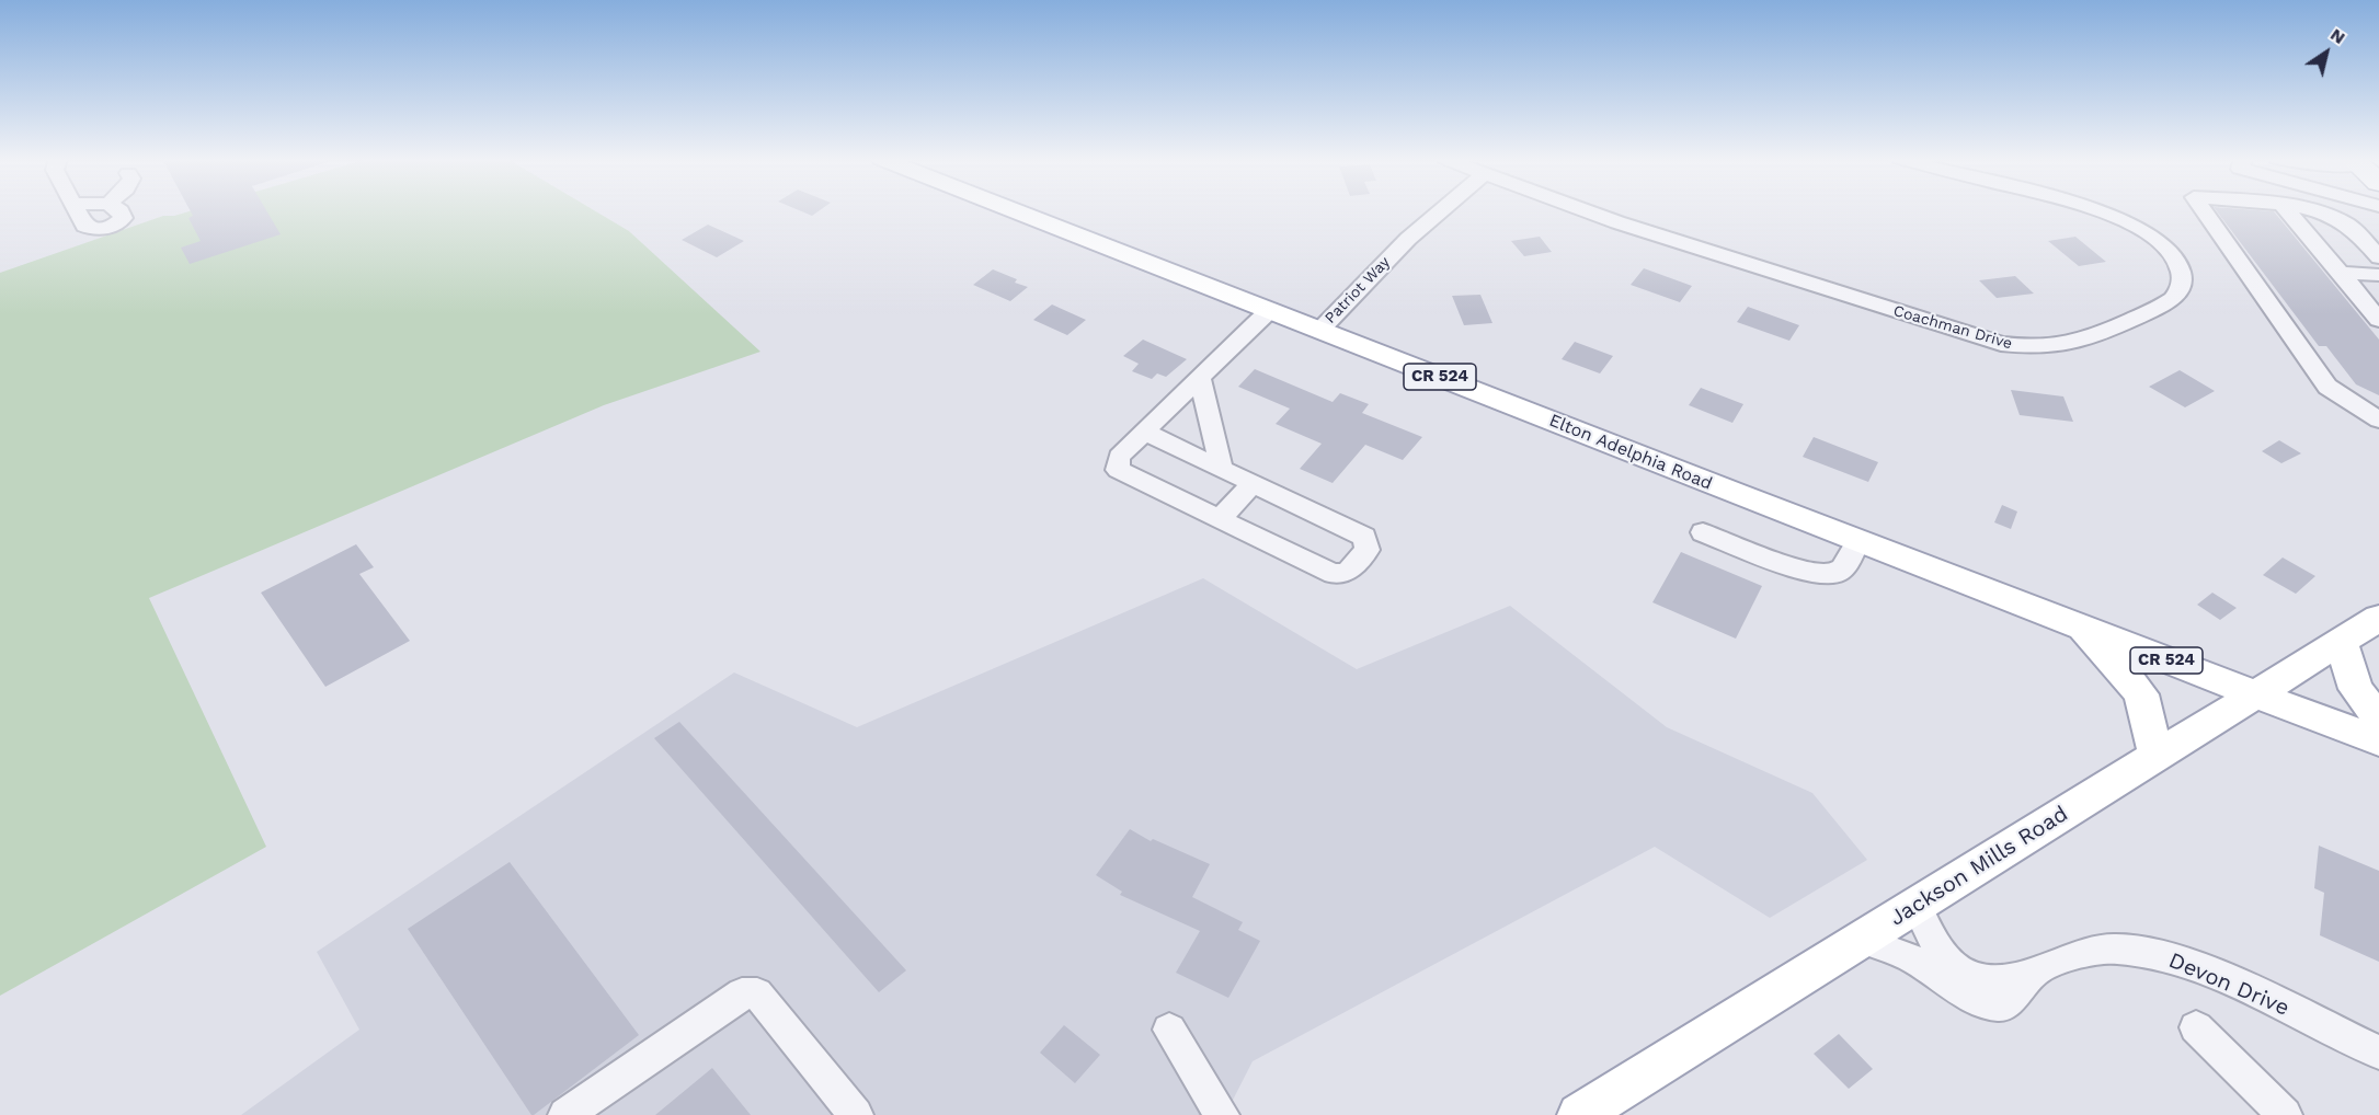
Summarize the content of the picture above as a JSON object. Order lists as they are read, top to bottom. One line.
{"streets":{"main road":["CR 524","Elton Adelphia Road","Jackson Mills Road"],"street":["Patriot Way","Coachman Drive","Devon Drive"]},"crossings":[["Patriot Way","Elton Adelphia Road"],["Elton Adelphia Road","Jackson Mills Road"],["Jackson Mills Road","Devon Drive"]],"north":"top right"}
